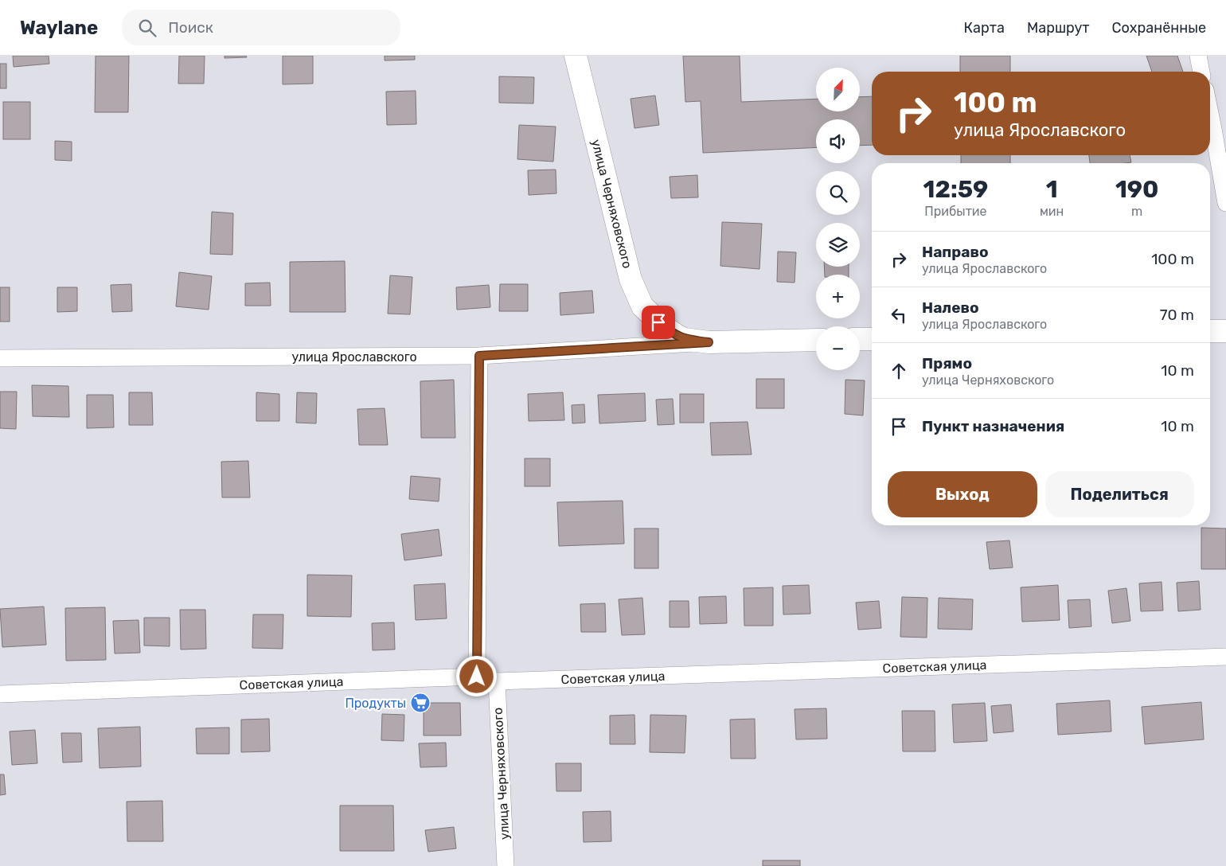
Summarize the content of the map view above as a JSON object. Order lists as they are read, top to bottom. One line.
{"streets":{"street":["улица Черняховского","улица Ярославского","Советская улица"]},"crossings":[["улица Черняховского","улица Ярославского"],["улица Черняховского","Советская улица"]],"places":{"supermarket":["Продукты"]},"north":"top right","page":{"header":"Waylane","search":"Поиск","nav":["Карта","Маршрут","Сохранённые"],"map_buttons":["+","−"],"turn":["100 m","улица Ярославского"],"eta":["12:59","Прибытие","1","мин","190","m"],"list":[{"name":"Направо","note":"улица Ярославского","value":"100 m"},{"name":"Налево","note":"улица Ярославского","value":"70 m"},{"name":"Прямо","note":"улица Черняховского","value":"10 m"},{"name":"Пункт назначения","value":"10 m"}],"buttons":["Выход","Поделиться"]}}
